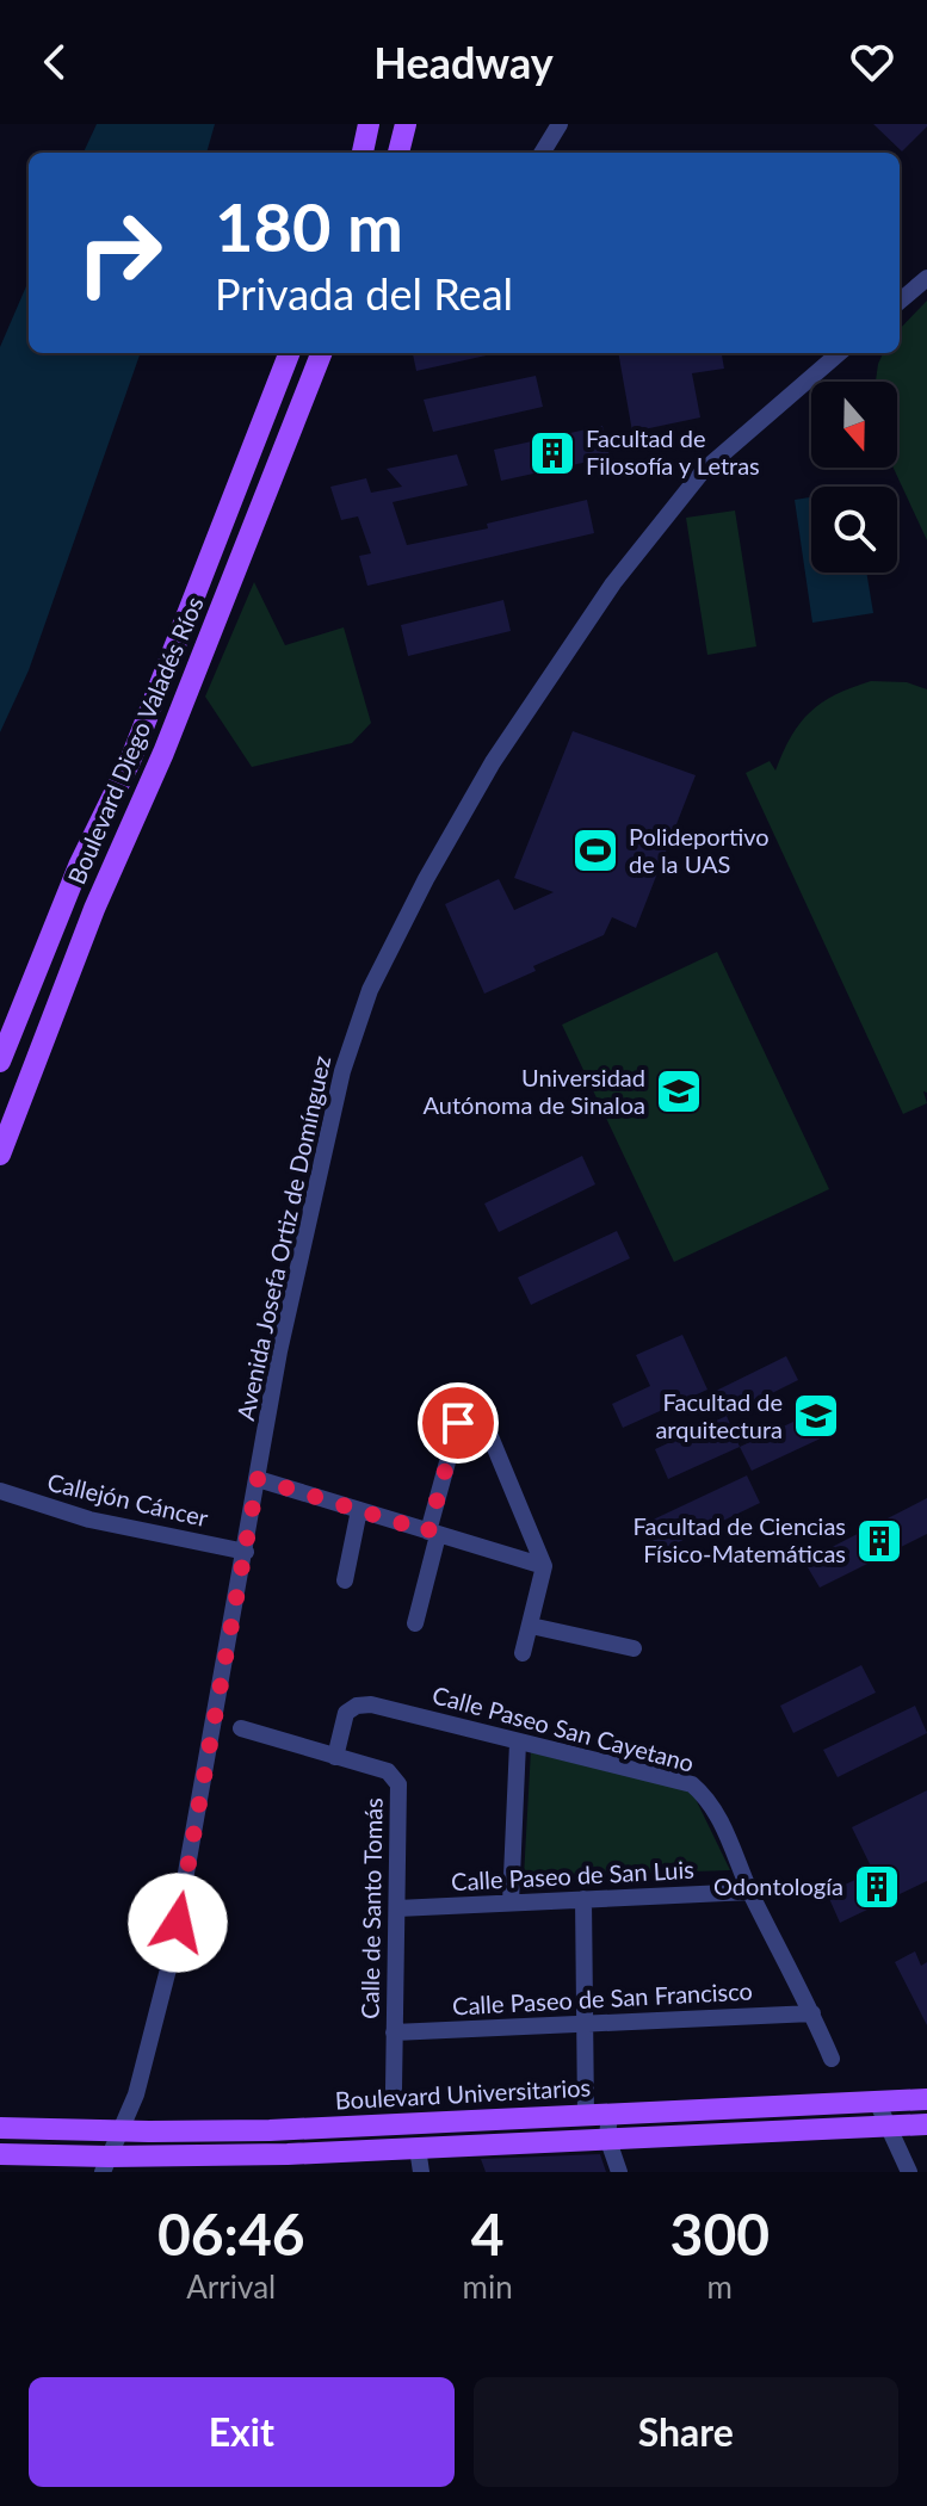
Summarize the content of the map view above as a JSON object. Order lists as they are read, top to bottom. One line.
{"streets":{"main road":["Boulevard Diego Valadés Ríos","Boulevard Universitarios"],"street":["Avenida Josefa Ortiz de Domínguez","Callejón Cáncer","Calle Paseo San Cayetano","Calle Paseo de San Luis","Calle de Santo Tomás","Calle Paseo de San Francisco"]},"crossings":[["Avenida Josefa Ortiz de Domínguez","Callejón Cáncer"],["Avenida Josefa Ortiz de Domínguez","Boulevard Universitarios"],["Calle Paseo San Cayetano","Calle Paseo de San Luis"],["Calle Paseo San Cayetano","Calle de Santo Tomás"],["Calle Paseo San Cayetano","Calle Paseo de San Francisco"],["Calle Paseo de San Luis","Calle de Santo Tomás"],["Calle de Santo Tomás","Calle Paseo de San Francisco"]],"places":{"building":["Facultad de Filosofía y Letras","Facultad de Ciencias Físico-Matemáticas","Odontología"],"sports":["Polideportivo de la UAS"],"school or university":["Universidad Autónoma de Sinaloa","Facultad de arquitectura"]},"north":"bottom","page":{"header":"Headway","turn":["180 m","Privada del Real"],"eta":["06:46","Arrival","4","min","300","m"],"buttons":["Exit","Share"]}}
